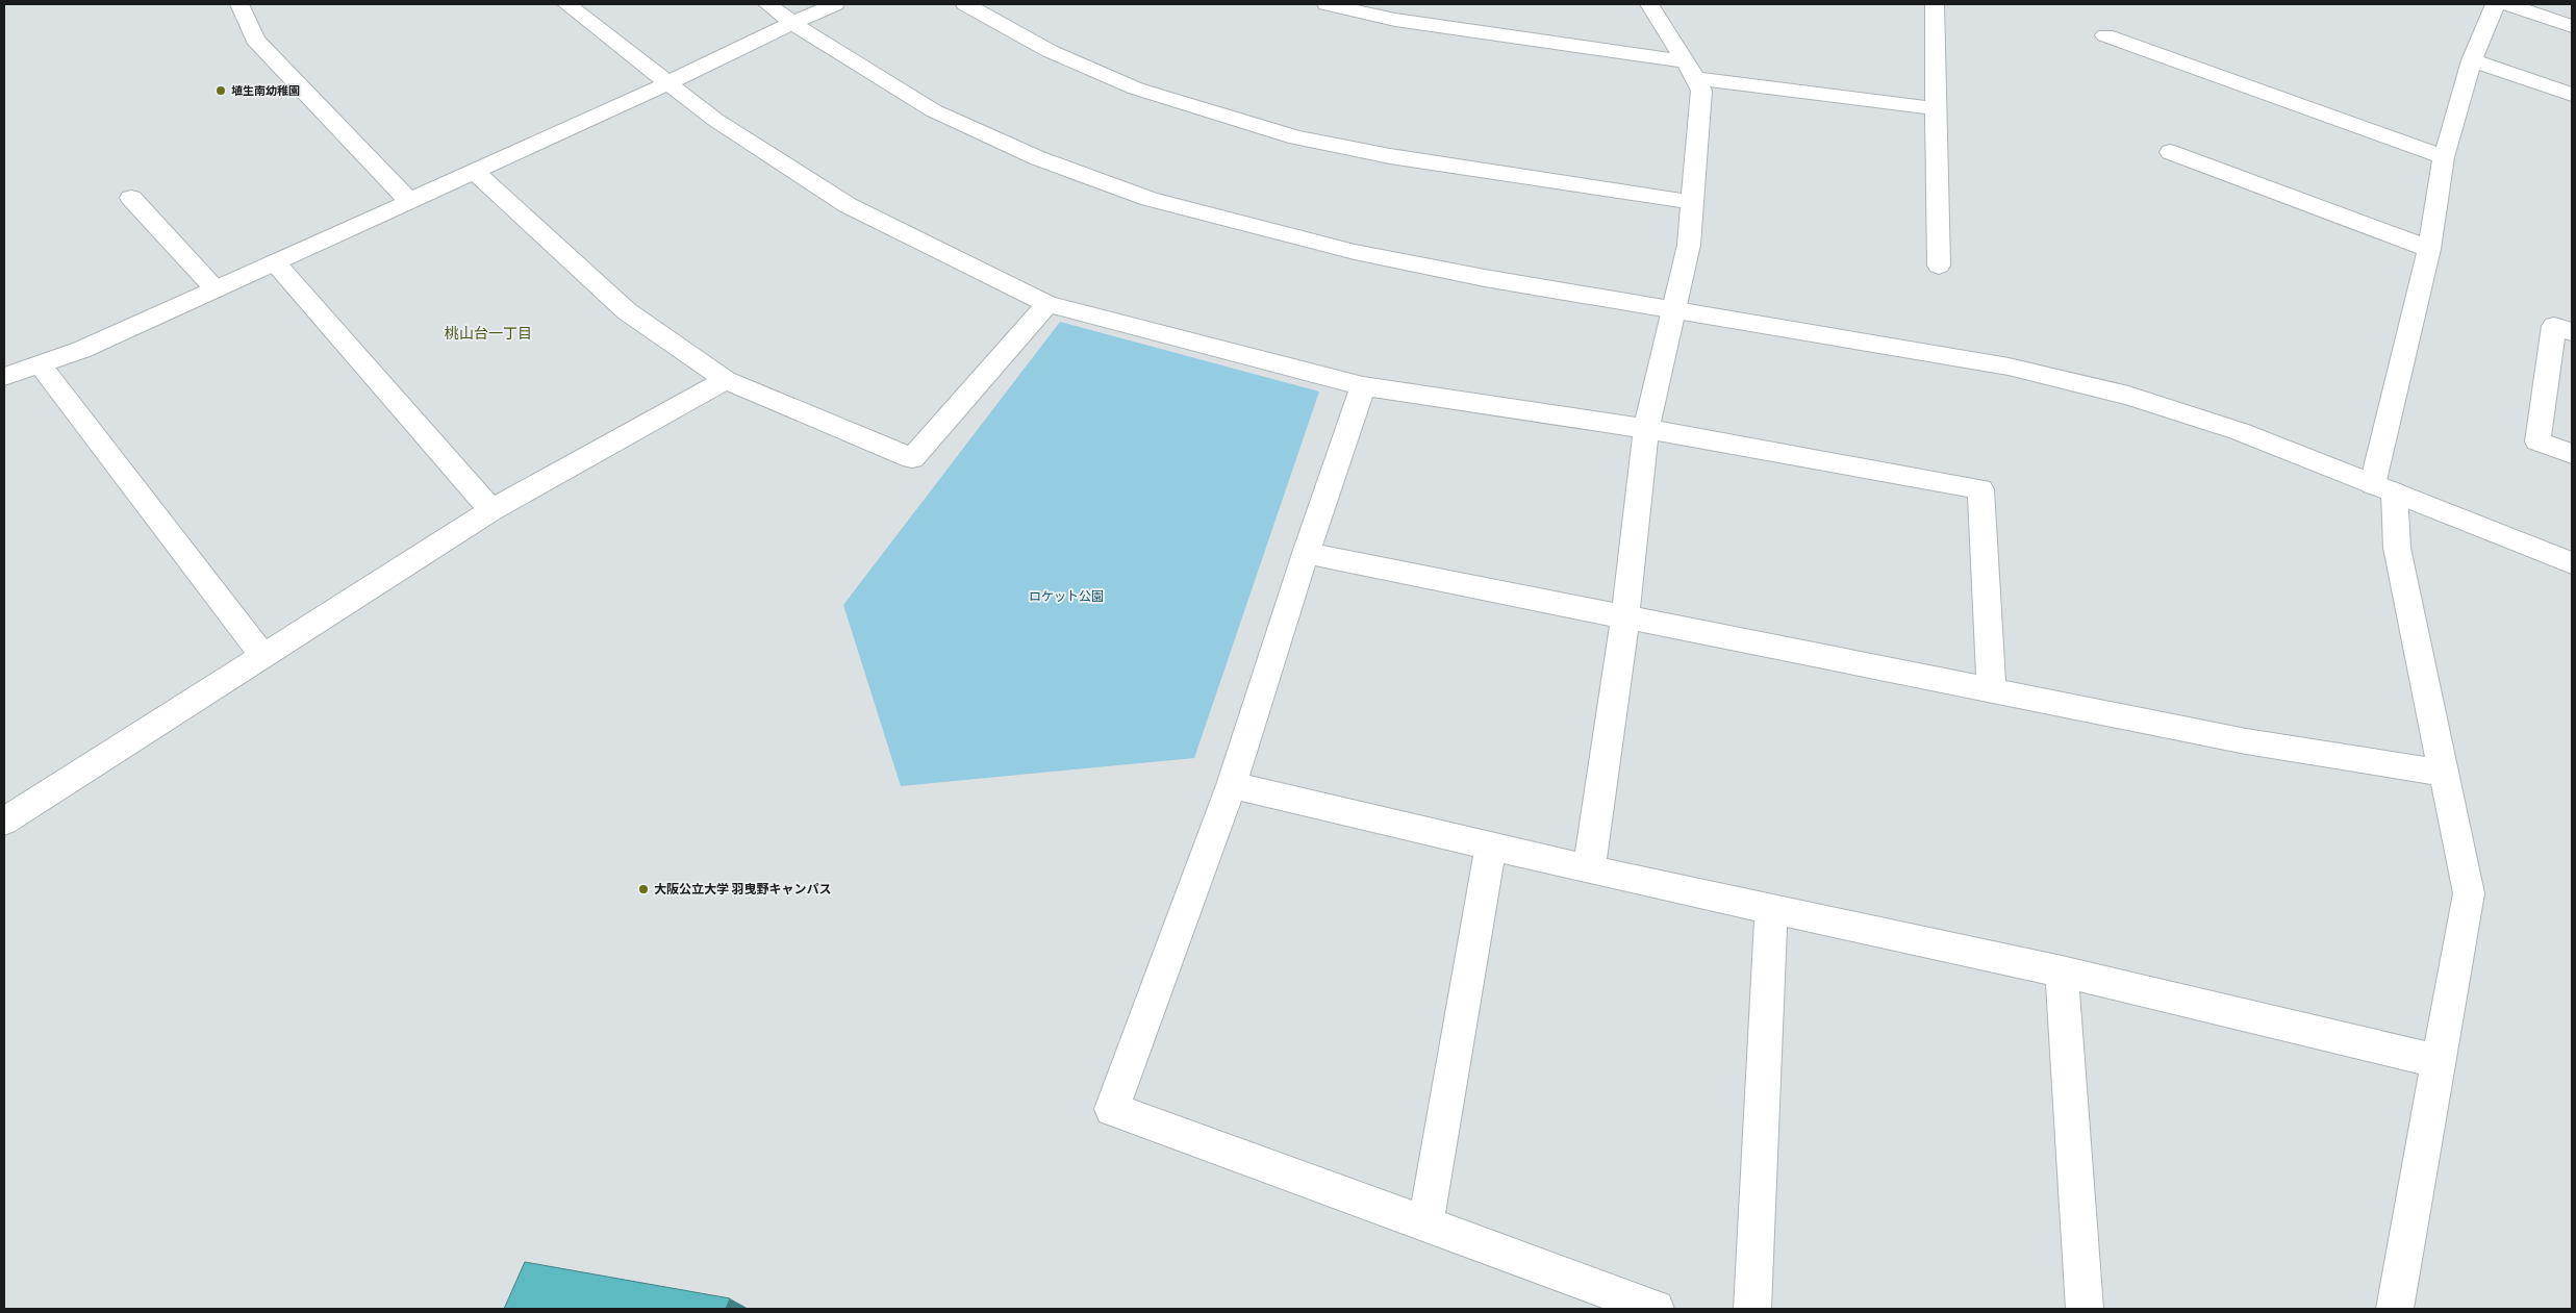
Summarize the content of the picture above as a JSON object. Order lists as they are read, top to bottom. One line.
{"districts":["桃山台一丁目"],"parks":["ロケット公園"],"places":["埴生南幼稚園","大阪公立大学 羽曳野キャンパス"]}
